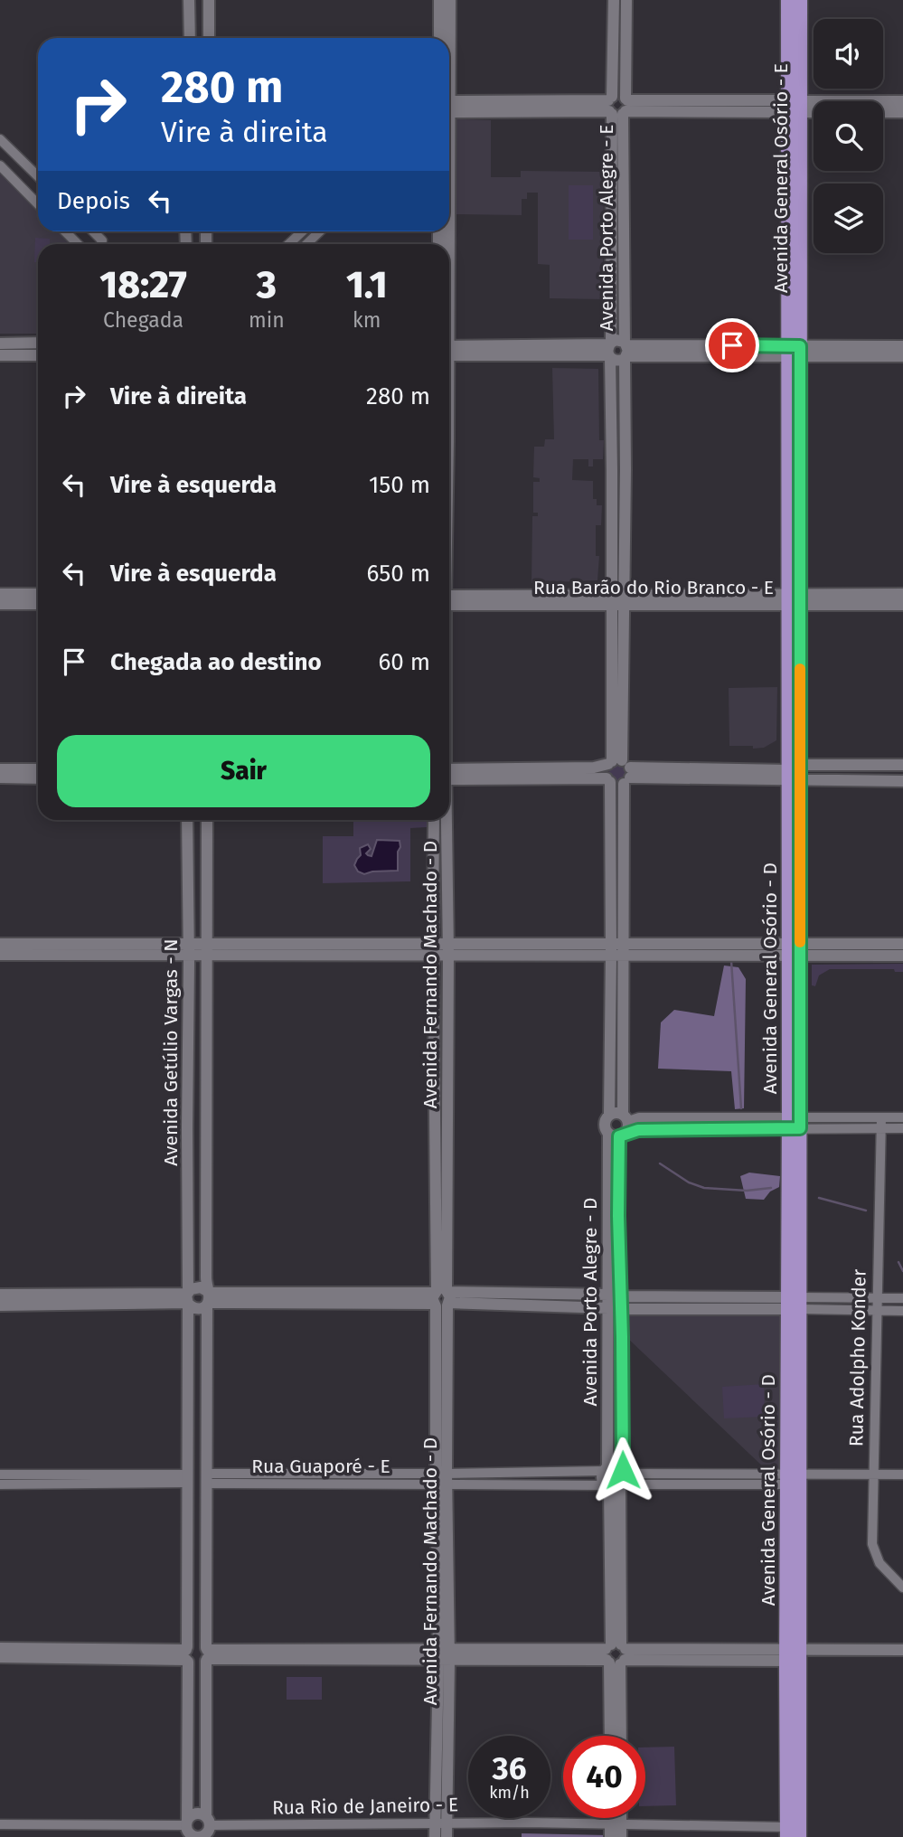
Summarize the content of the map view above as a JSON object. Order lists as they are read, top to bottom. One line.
{"streets":{"main road":["Avenida General Osório - E","Avenida General Osório - D"],"street":["Avenida Porto Alegre - E","Rua Barão do Rio Branco - E","Avenida Fernando Machado - D","Avenida Getúlio Vargas - N","Avenida Porto Alegre - D","Rua Adolpho Konder","Rua Guaporé - E","Rua Rio de Janeiro - E"]},"crossings":[["Avenida General Osório - E","Avenida General Osório - D"],["Rua Barão do Rio Branco - E","Avenida General Osório - D"],["Avenida Fernando Machado - D","Rua Guaporé - E"],["Avenida Fernando Machado - D","Rua Rio de Janeiro - E"],["Avenida General Osório - D","Rua Guaporé - E"],["Avenida General Osório - D","Rua Rio de Janeiro - E"],["Avenida Getúlio Vargas - N","Rua Guaporé - E"],["Avenida Getúlio Vargas - N","Rua Rio de Janeiro - E"],["Avenida Porto Alegre - D","Rua Guaporé - E"],["Rua Adolpho Konder","Rua Guaporé - E"]],"page":{"turn":["280 m","Vire à direita"],"then":"Depois","eta":["18:27","Chegada","3","min","1.1","km"],"list":[{"name":"Vire à direita","value":"280 m"},{"name":"Vire à esquerda","value":"150 m"},{"name":"Vire à esquerda","value":"650 m"},{"name":"Chegada ao destino","value":"60 m"}],"buttons":"Sair","speed":"36 km/h","limit":"40"}}
